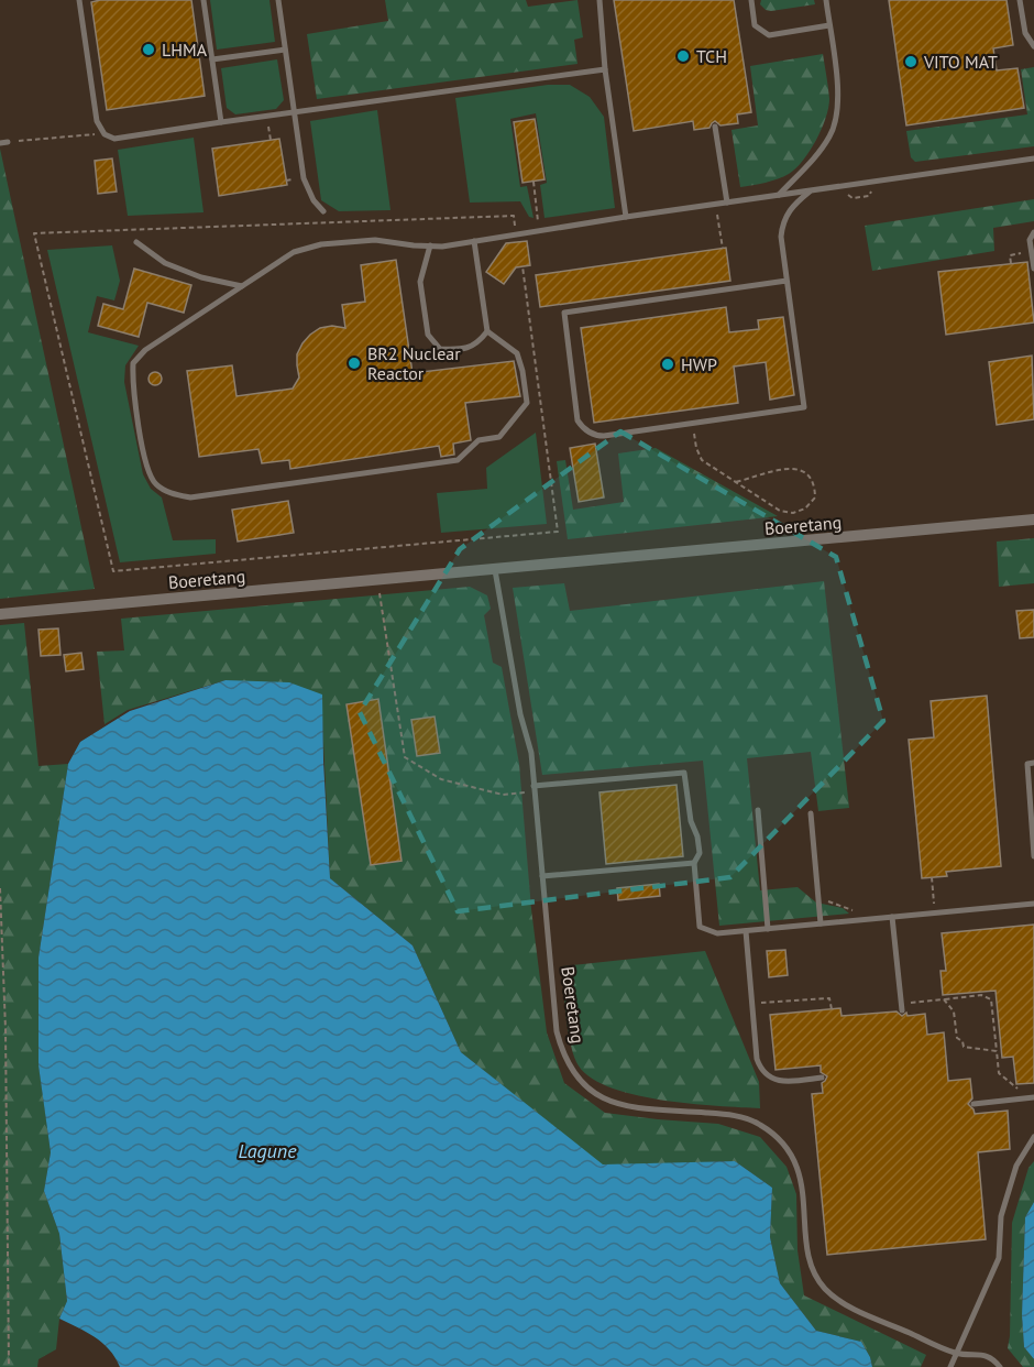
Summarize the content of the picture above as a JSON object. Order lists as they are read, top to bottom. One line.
{"streets":{"street":["Boeretang"]},"water":["Lagune"],"places":["LHMA","TCH","VITO MAT","BR2 Nuclear Reactor","HWP"]}
